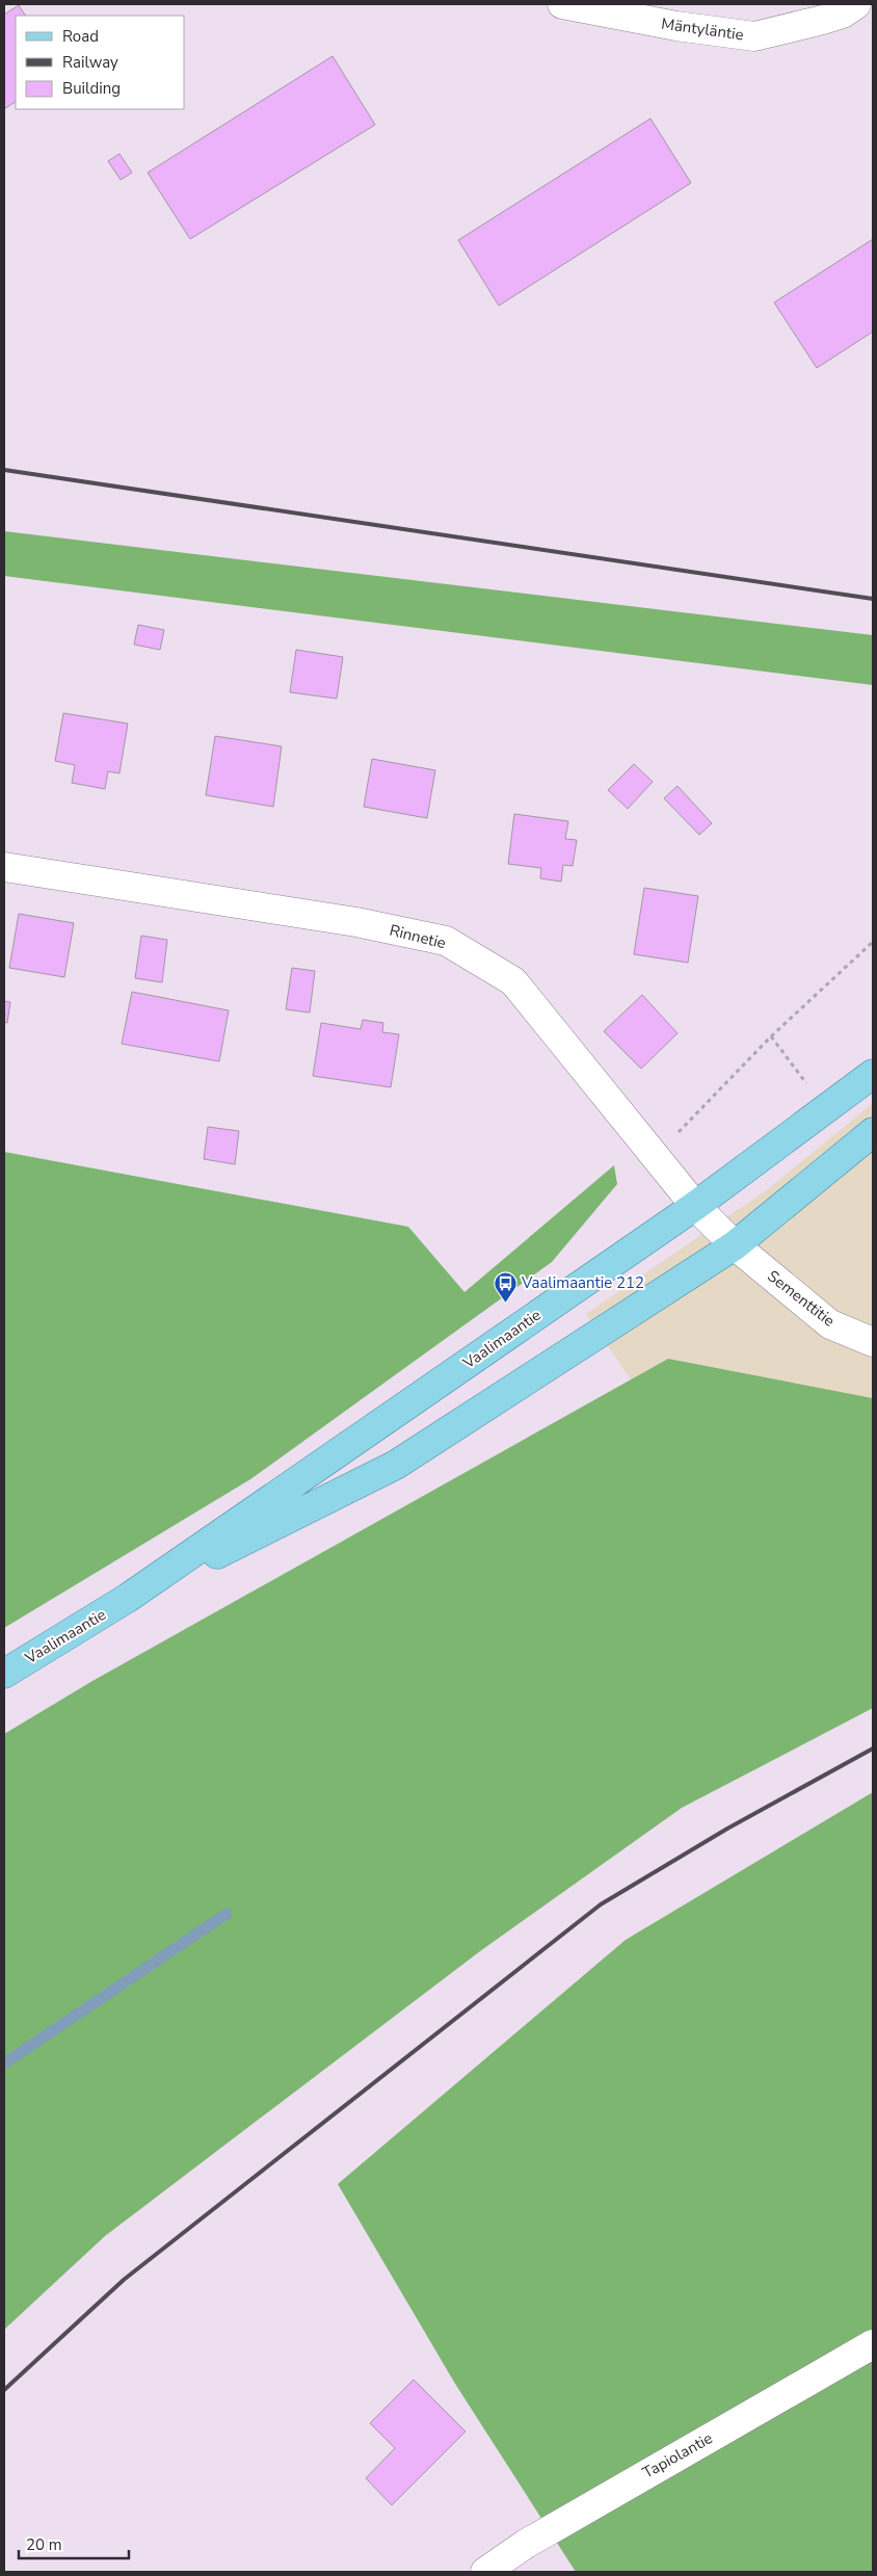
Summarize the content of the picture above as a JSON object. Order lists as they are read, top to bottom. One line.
{"streets":{"main road":["Vaalimaantie"],"street":["Mäntyläntie","Rinnetie","Sementtitie","Tapiolantie"]},"crossings":[["Rinnetie","Sementtitie"],["Rinnetie","Vaalimaantie"],["Sementtitie","Vaalimaantie"]],"places":{"bus stop":["Vaalimaantie 212"]},"legend":["Road","Railway","Building"],"scale_bar":"20 m"}
